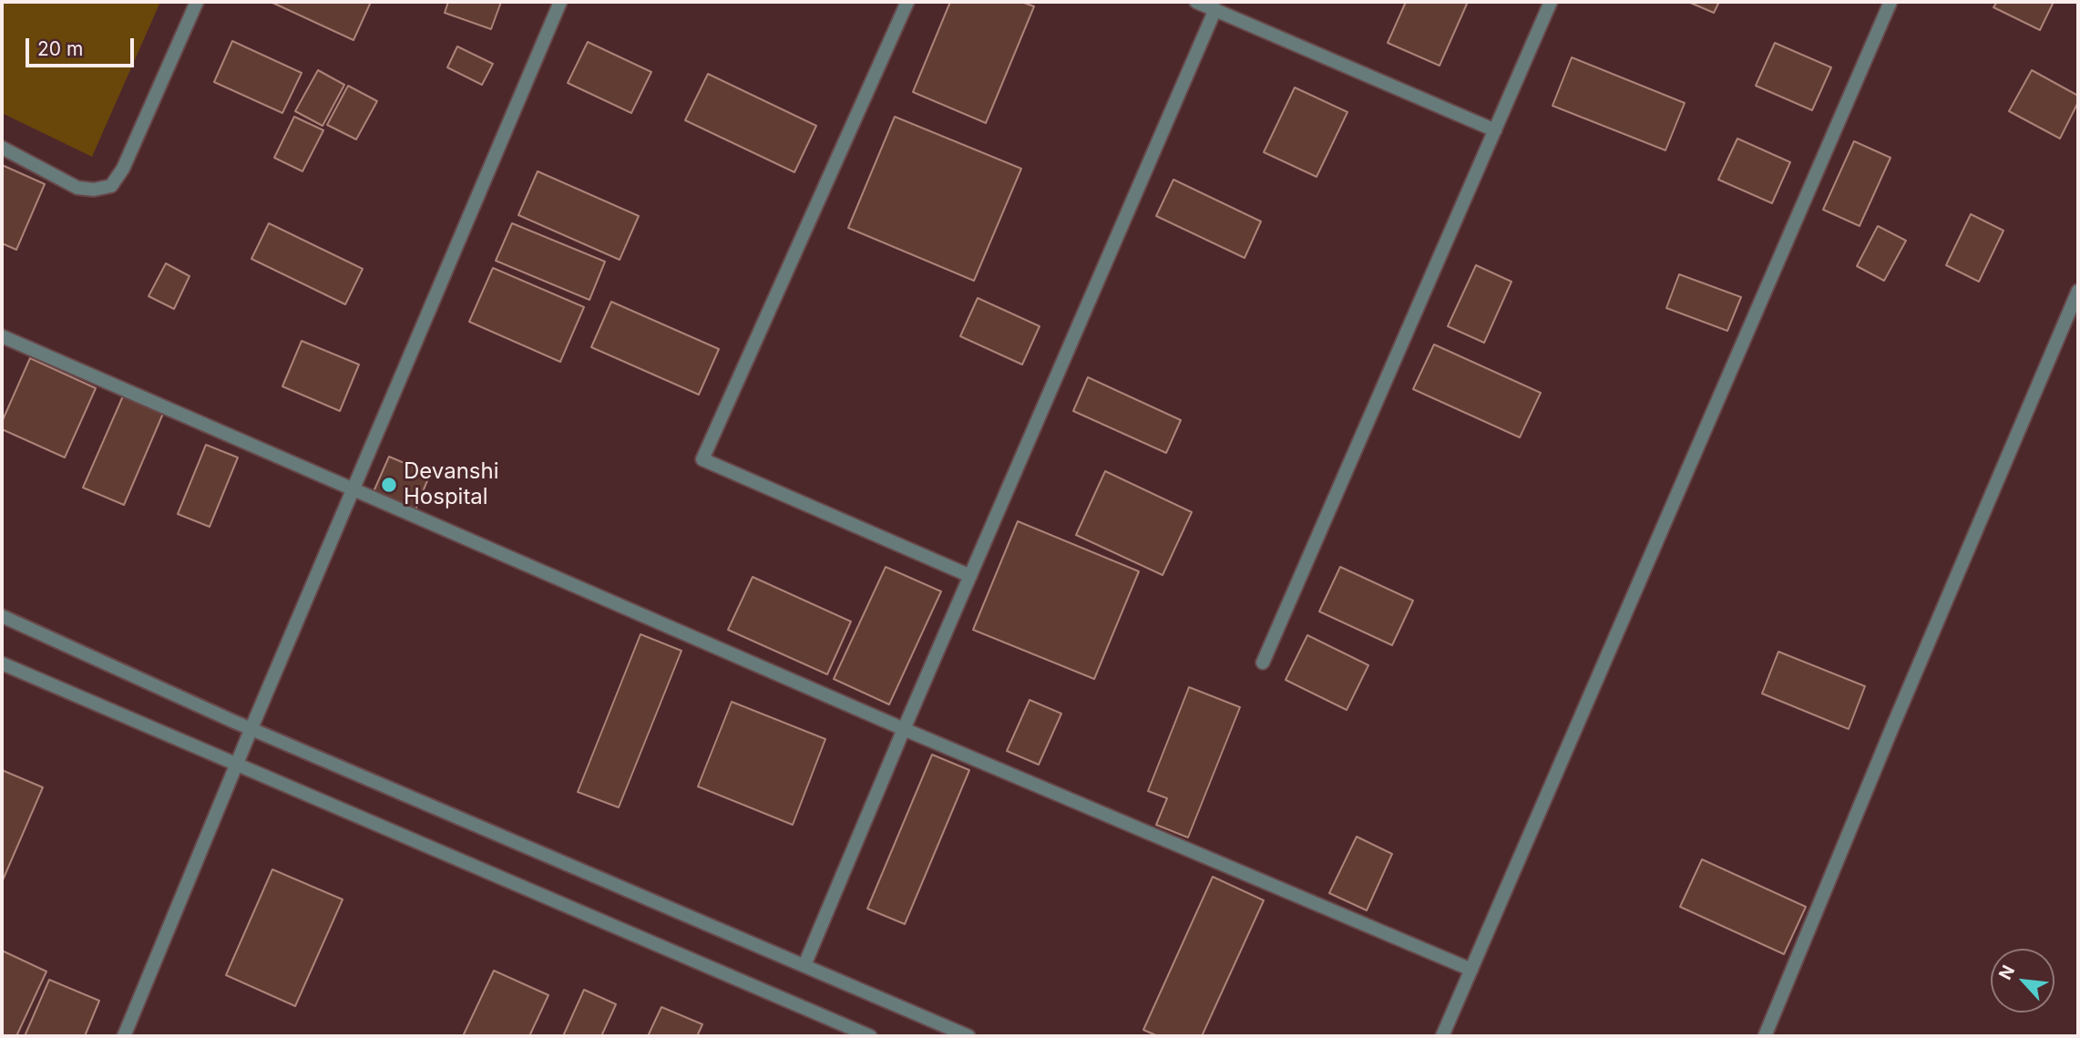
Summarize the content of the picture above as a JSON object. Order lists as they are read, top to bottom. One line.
{"places":["Devanshi Hospital"],"scale_bar":"20 m","north":"top left"}
